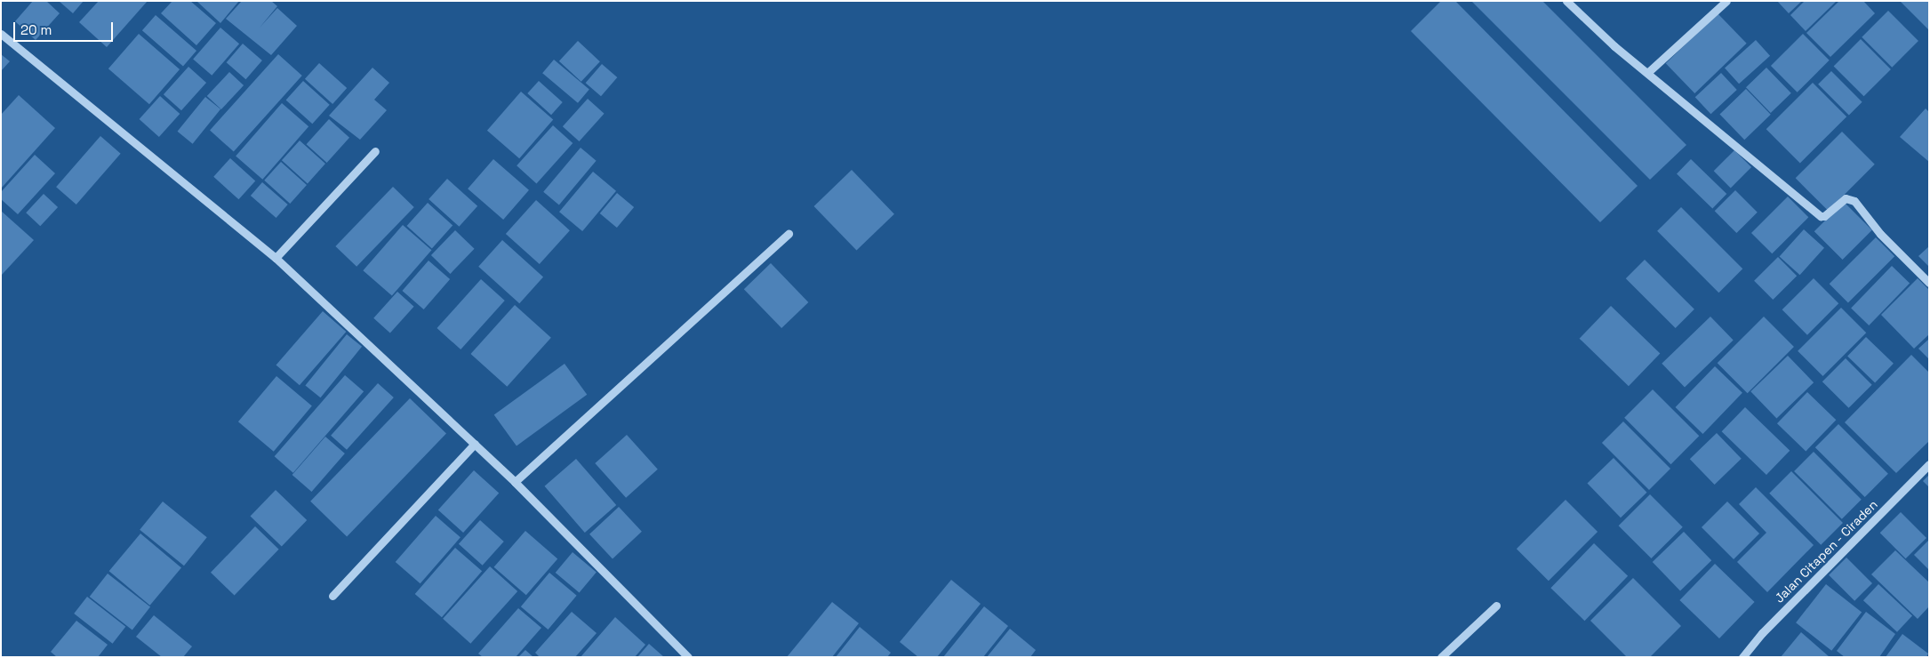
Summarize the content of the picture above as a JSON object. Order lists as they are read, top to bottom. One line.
{"streets":{"street":["Jalan Citapen - Ciraden"]},"scale_bar":"20 m"}
